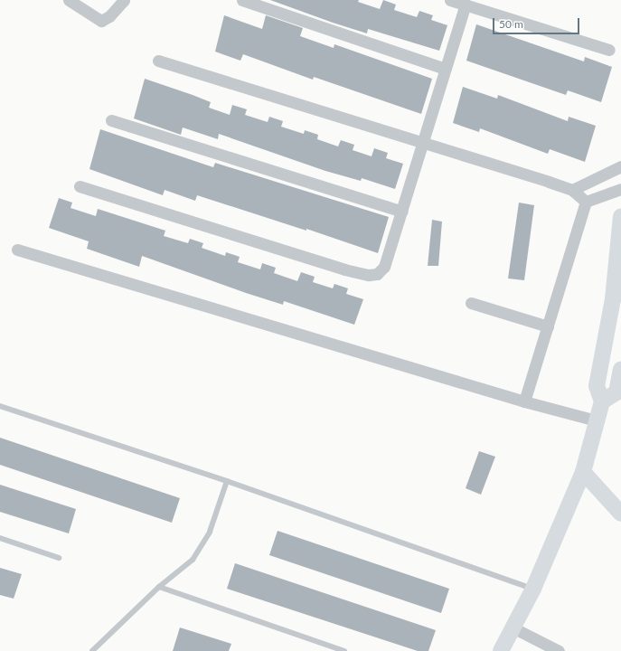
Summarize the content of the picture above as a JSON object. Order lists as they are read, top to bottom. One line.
{"scale_bar":"50 m"}
